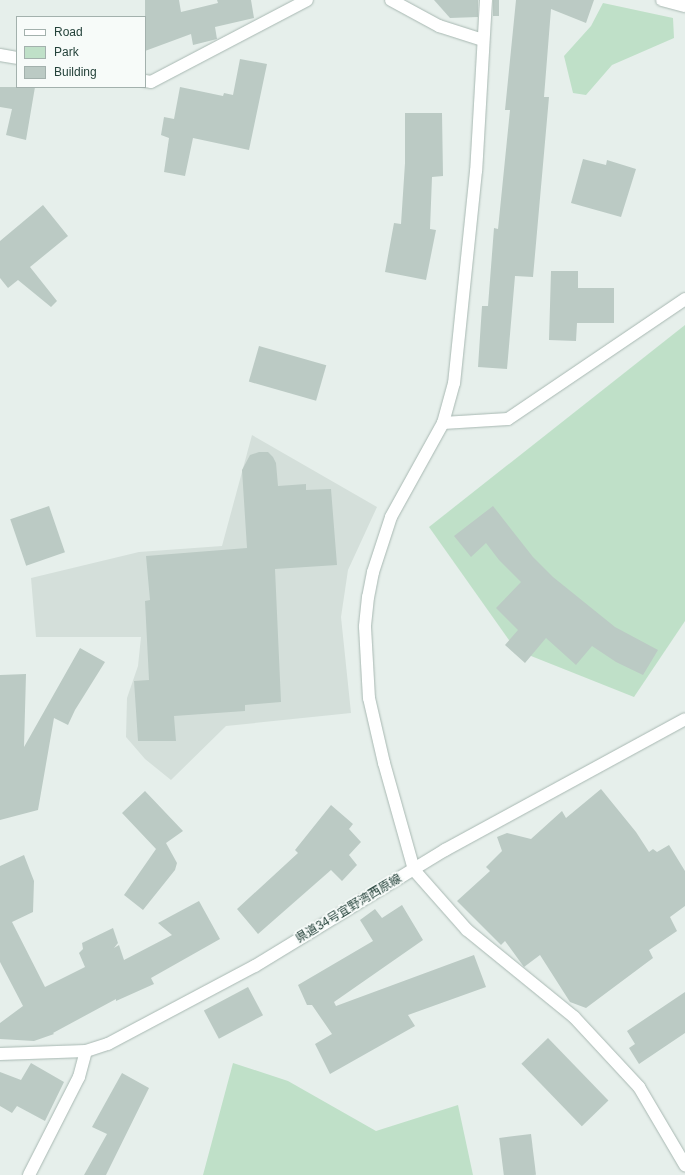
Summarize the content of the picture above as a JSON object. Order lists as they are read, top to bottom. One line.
{"streets":{"street":["県道34号宜野湾西原線"]},"legend":["Road","Park","Building"]}
